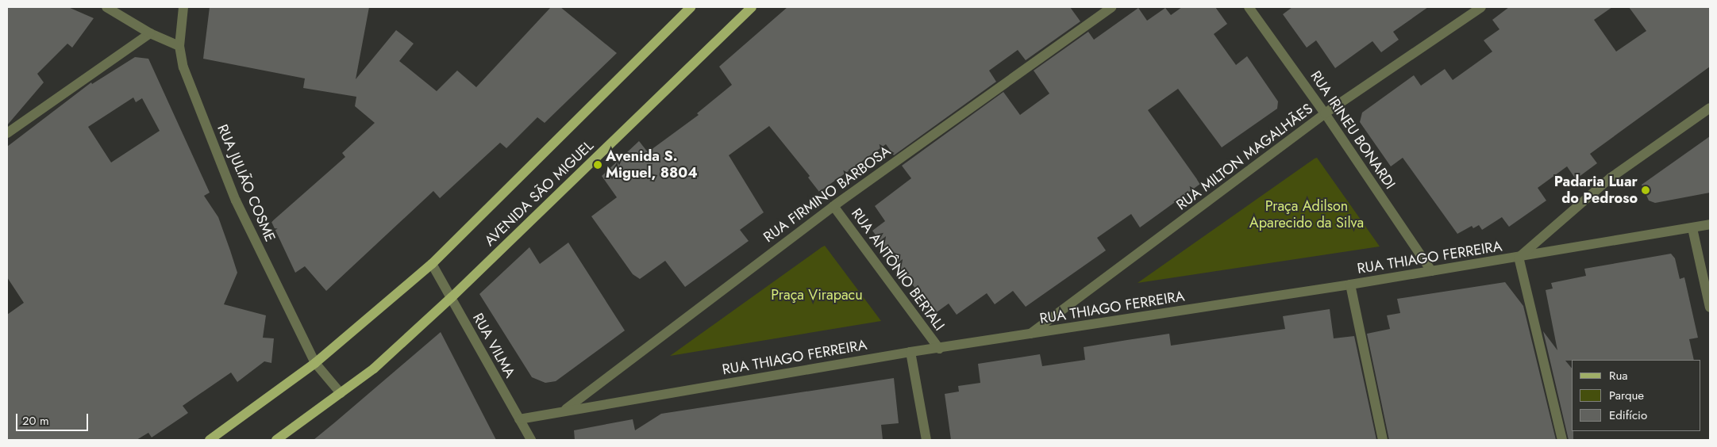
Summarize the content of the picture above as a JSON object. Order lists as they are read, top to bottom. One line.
{"streets":{"main road":["AVENIDA SÃO MIGUEL"],"street":["RUA IRINEU BONARDI","RUA MILTON MAGALHÃES","RUA JULIÃO COSME","RUA FIRMINO BARBOSA","RUA THIAGO FERREIRA","RUA ANTÔNIO BERTALI","RUA VILMA"]},"crossings":[["RUA IRINEU BONARDI","RUA MILTON MAGALHÃES"],["RUA IRINEU BONARDI","RUA THIAGO FERREIRA"],["RUA MILTON MAGALHÃES","RUA THIAGO FERREIRA"],["RUA JULIÃO COSME","AVENIDA SÃO MIGUEL"],["AVENIDA SÃO MIGUEL","RUA VILMA"],["RUA FIRMINO BARBOSA","RUA THIAGO FERREIRA"],["RUA FIRMINO BARBOSA","RUA ANTÔNIO BERTALI"],["RUA THIAGO FERREIRA","RUA ANTÔNIO BERTALI"],["RUA THIAGO FERREIRA","RUA VILMA"]],"parks":["Praça Adilson Aparecido da Silva","Praça Virapacu"],"places":["Avenida S. Miguel, 8804","Padaria Luar do Pedroso"],"legend":["Rua","Parque","Edifício"],"scale_bar":"20 m"}
